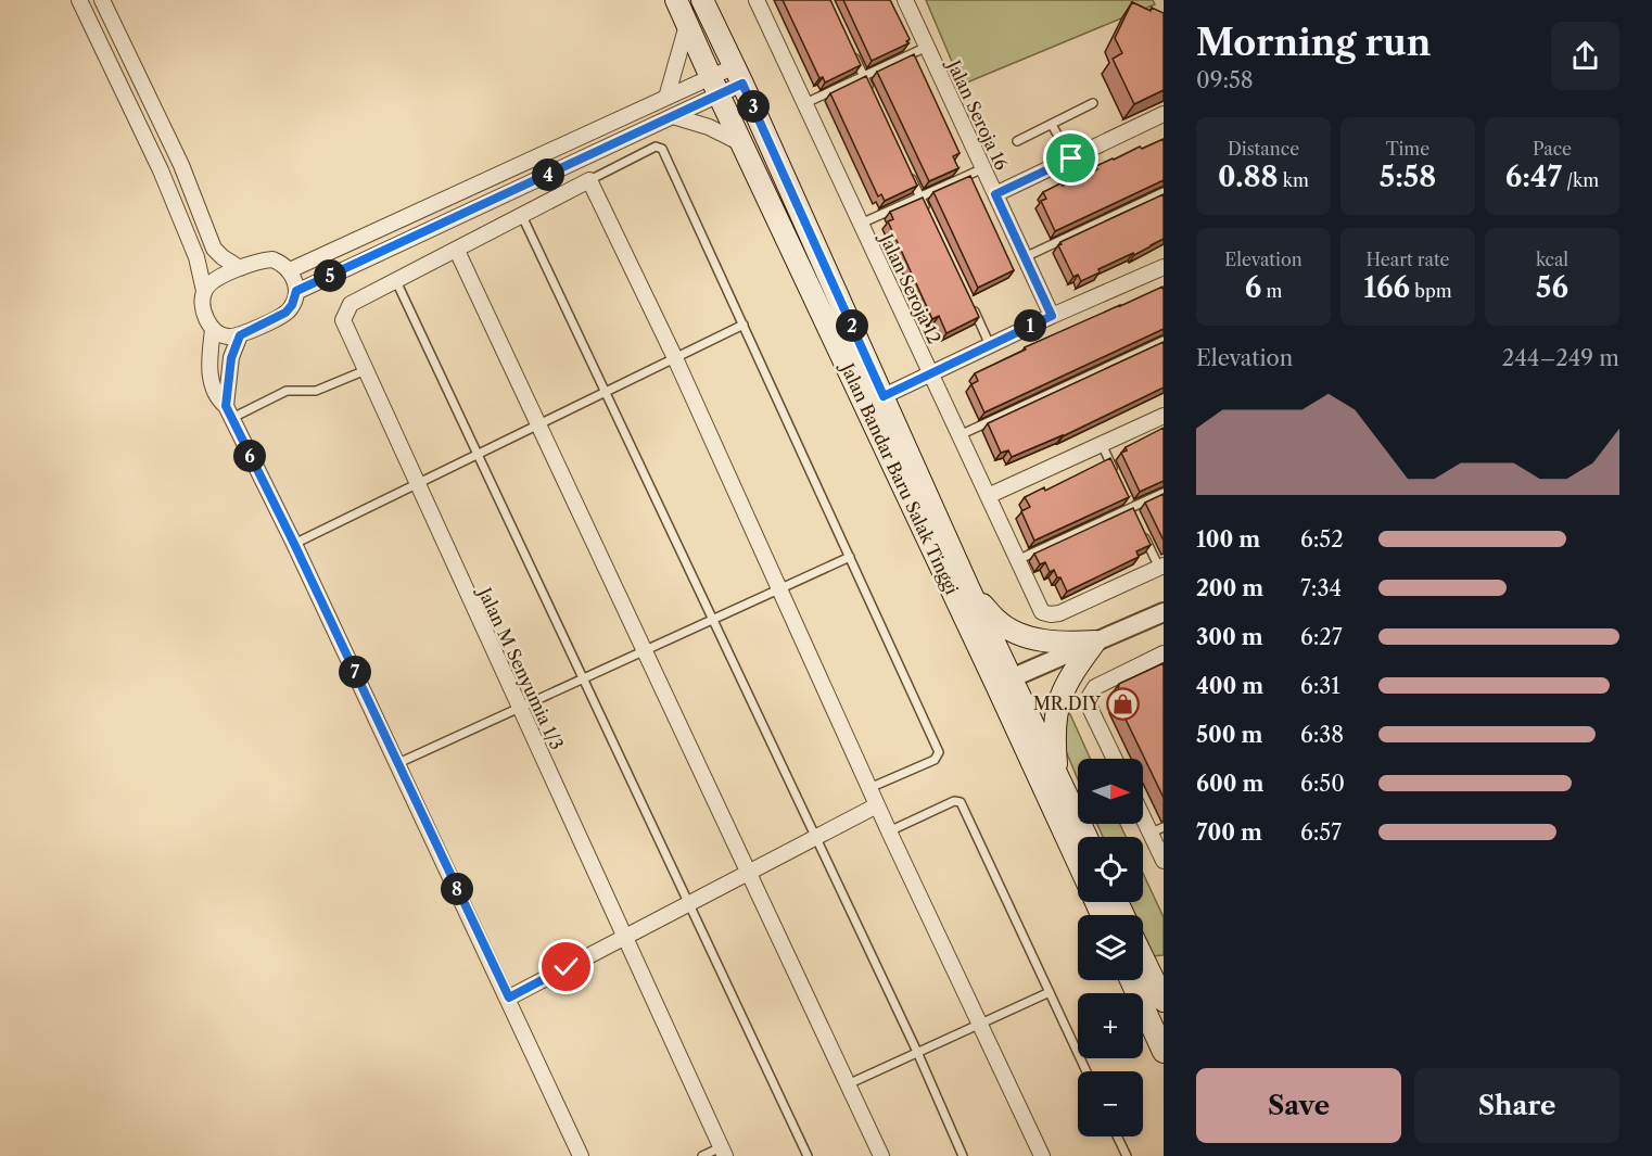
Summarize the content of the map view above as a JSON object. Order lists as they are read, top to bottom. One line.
{"streets":{"main road":["Jalan Bandar Baru Salak Tinggi"],"street":["Jalan Seroja 16","Jalan Seroja 12","Jalan M Senyumia 1/3"]},"places":{"shop":["MR.DIY"]},"north":"right","page":{"heading":["Morning run","09:58"],"pins":["3","4","5","1","2","6","7","8"],"stats":[["Distance","0.88 km"],["Time","5:58"],["Pace","6:47 /km"],["Elevation","6 m"],["Heart rate","166 bpm"],["kcal","56"]],"chart":["Elevation","244–249 m"],"list":[{"name":"100 m","note":"6:52"},{"name":"200 m","note":"7:34"},{"name":"300 m","note":"6:27"},{"name":"400 m","note":"6:31"},{"name":"500 m","note":"6:38"},{"name":"600 m","note":"6:50"},{"name":"700 m","note":"6:57"}],"map_buttons":["+","−"],"buttons":["Save","Share"]}}
